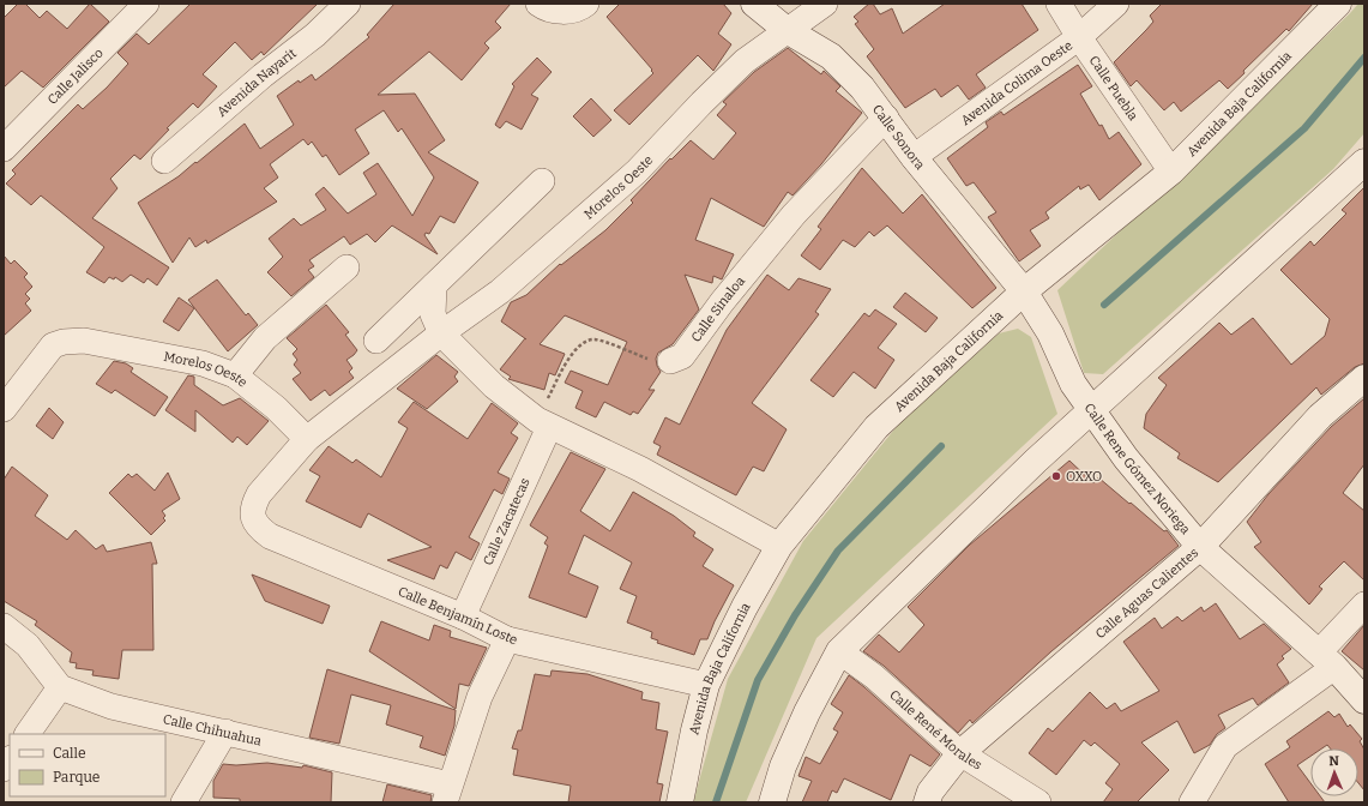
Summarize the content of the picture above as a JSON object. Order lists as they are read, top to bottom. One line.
{"streets":{"main road":["Avenida Baja California","Calle Sonora","Calle Rene Gómez Noriega","Calle Aguas Calientes"],"street":["Calle Jalisco","Avenida Colima Oeste","Avenida Nayarit","Calle Puebla","Morelos Oeste","Calle Sinaloa","Calle Zacatecas","Calle Benjamín Loste","Calle Chihuahua","Calle René Morales"]},"crossings":[["Avenida Colima Oeste","Calle Puebla"],["Avenida Colima Oeste","Calle Sonora"],["Calle Puebla","Avenida Baja California"],["Avenida Baja California","Calle Sonora"],["Avenida Baja California","Calle Rene Gómez Noriega"],["Avenida Baja California","Calle Benjamín Loste"],["Calle Sonora","Morelos Oeste"],["Calle Sonora","Calle Sinaloa"],["Calle Sonora","Calle Rene Gómez Noriega"],["Morelos Oeste","Calle Benjamín Loste"],["Calle Rene Gómez Noriega","Calle Aguas Calientes"],["Calle Zacatecas","Calle Benjamín Loste"],["Calle Aguas Calientes","Calle René Morales"]],"places":["OXXO"],"legend":["Calle","Parque"],"north":"top"}
